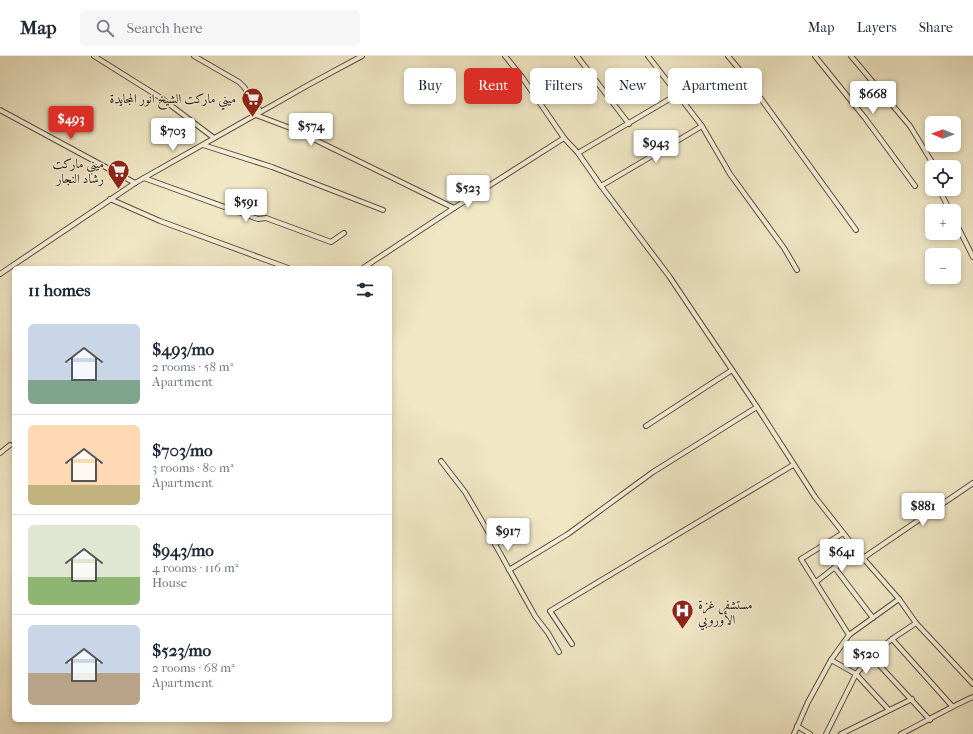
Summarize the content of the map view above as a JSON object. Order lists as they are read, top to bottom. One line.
{"places":{"supermarket":["ميني ماركت الشيخ انور المجايدة","ميني ماركت رشاد النجار"],"hospital":["مستشفى غزة الأوروبي"]},"north":"left","page":{"header":"Map","search":"Search here","nav":["Map","Layers","Share"],"chip":["Buy","Rent","Filters","New","Apartment"],"price":["$668","$493","$574","$703","$943","$523","$591","$881","$917","$641","$520"],"map_buttons":["+","−"],"heading":"11 homes","list":[{"name":"$493/mo","note":"2 rooms · 58 m² · Apartment"},{"name":"$703/mo","note":"3 rooms · 80 m² · Apartment"},{"name":"$943/mo","note":"4 rooms · 116 m² · House"},{"name":"$523/mo","note":"2 rooms · 68 m² · Apartment"}]}}
